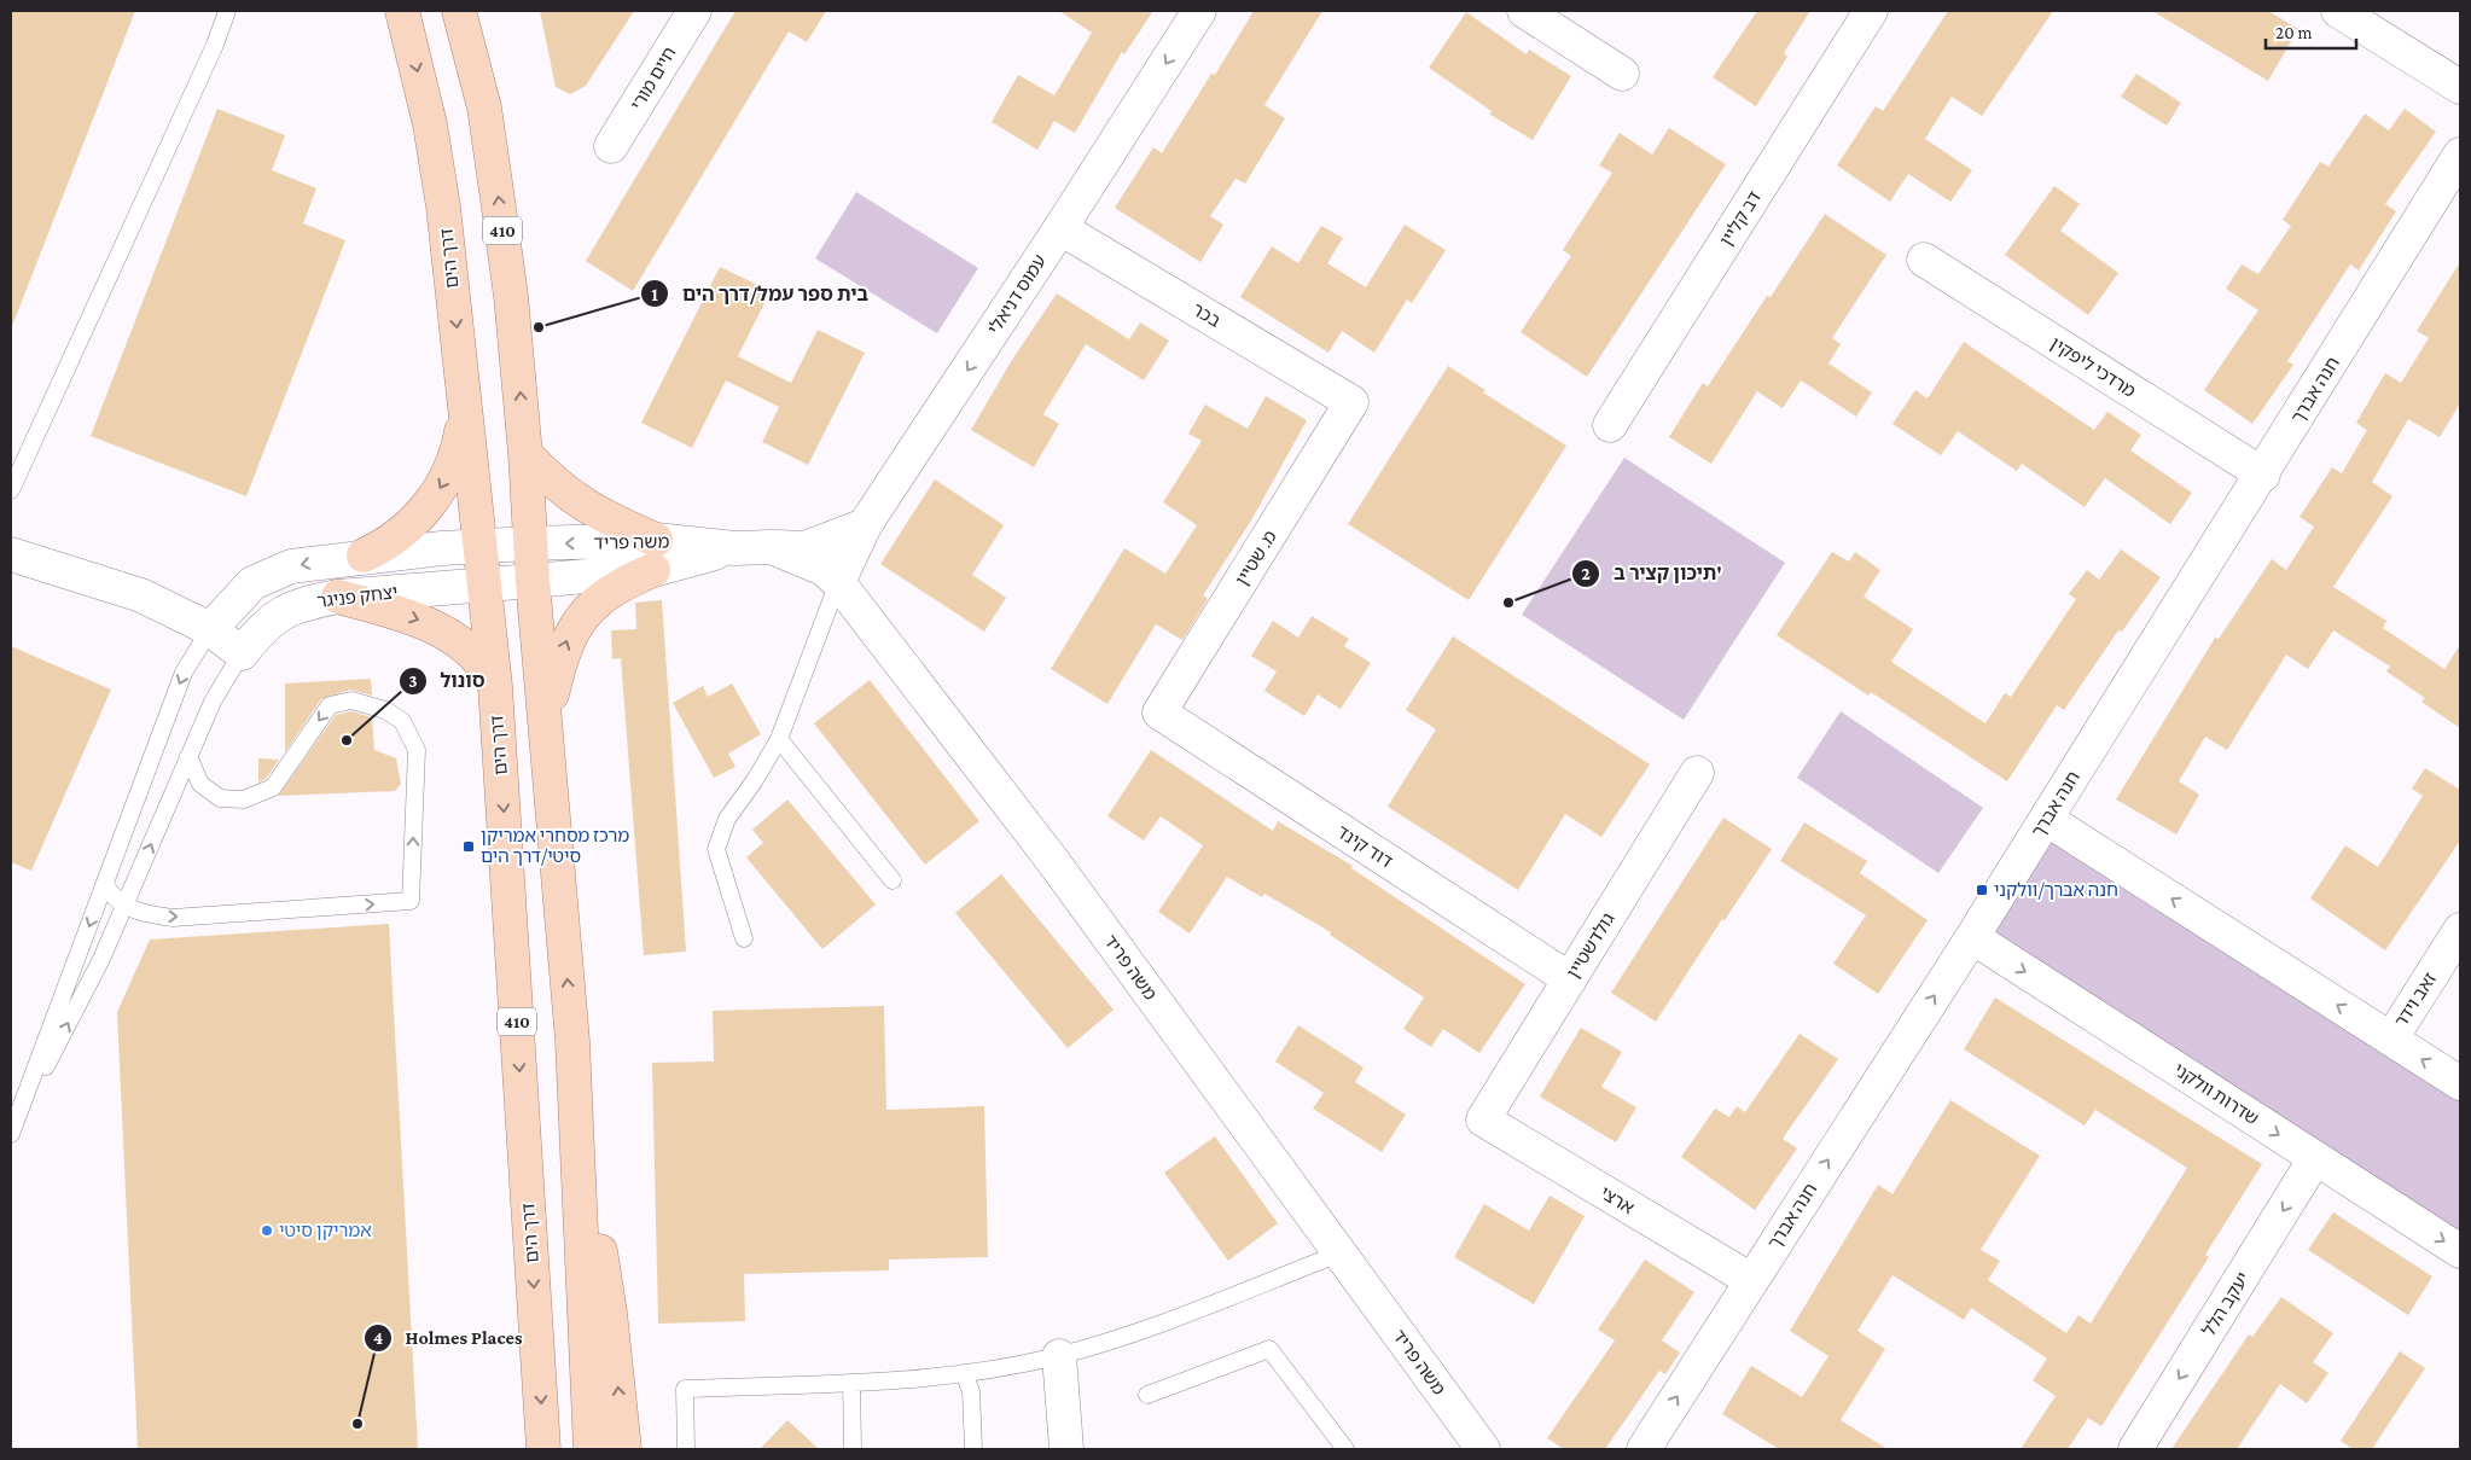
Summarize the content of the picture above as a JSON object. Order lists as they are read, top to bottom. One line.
{"streets":{"main road":["410","דרך הים"],"street":["חיים מורי","דב קליין","עמוס דניאלי","בכר","מרדכי ליפקין","חנה אברך","משה פריד","מ. שטיין","יצחק פניגר","דוד קינד","גולדשטיין","זאב וידר","שדרות וולקני","ארצי","יעקב הלל"]},"crossings":[["410","משה פריד"],["410","יצחק פניגר"],["דרך הים","יצחק פניגר"],["עמוס דניאלי","בכר"],["עמוס דניאלי","משה פריד"],["בכר","מ. שטיין"],["מרדכי ליפקין","חנה אברך"],["חנה אברך","שדרות וולקני"],["חנה אברך","ארצי"],["משה פריד","יצחק פניגר"],["מ. שטיין","דוד קינד"],["דוד קינד","גולדשטיין"],["גולדשטיין","ארצי"],["שדרות וולקני","יעקב הלל"]],"one_way":["עמוס דניאלי","חנה אברך","יעקב הלל"],"places":{"other":["בית ספר עמל/דרך הים","תיכון קציר ב'","סונול","אמריקן סיטי","Holmes Places"],"transit":["מרכז מסחרי אמריקן סיטי/דרך הים","חנה אברך/וולקני"]},"scale_bar":"20 m"}
